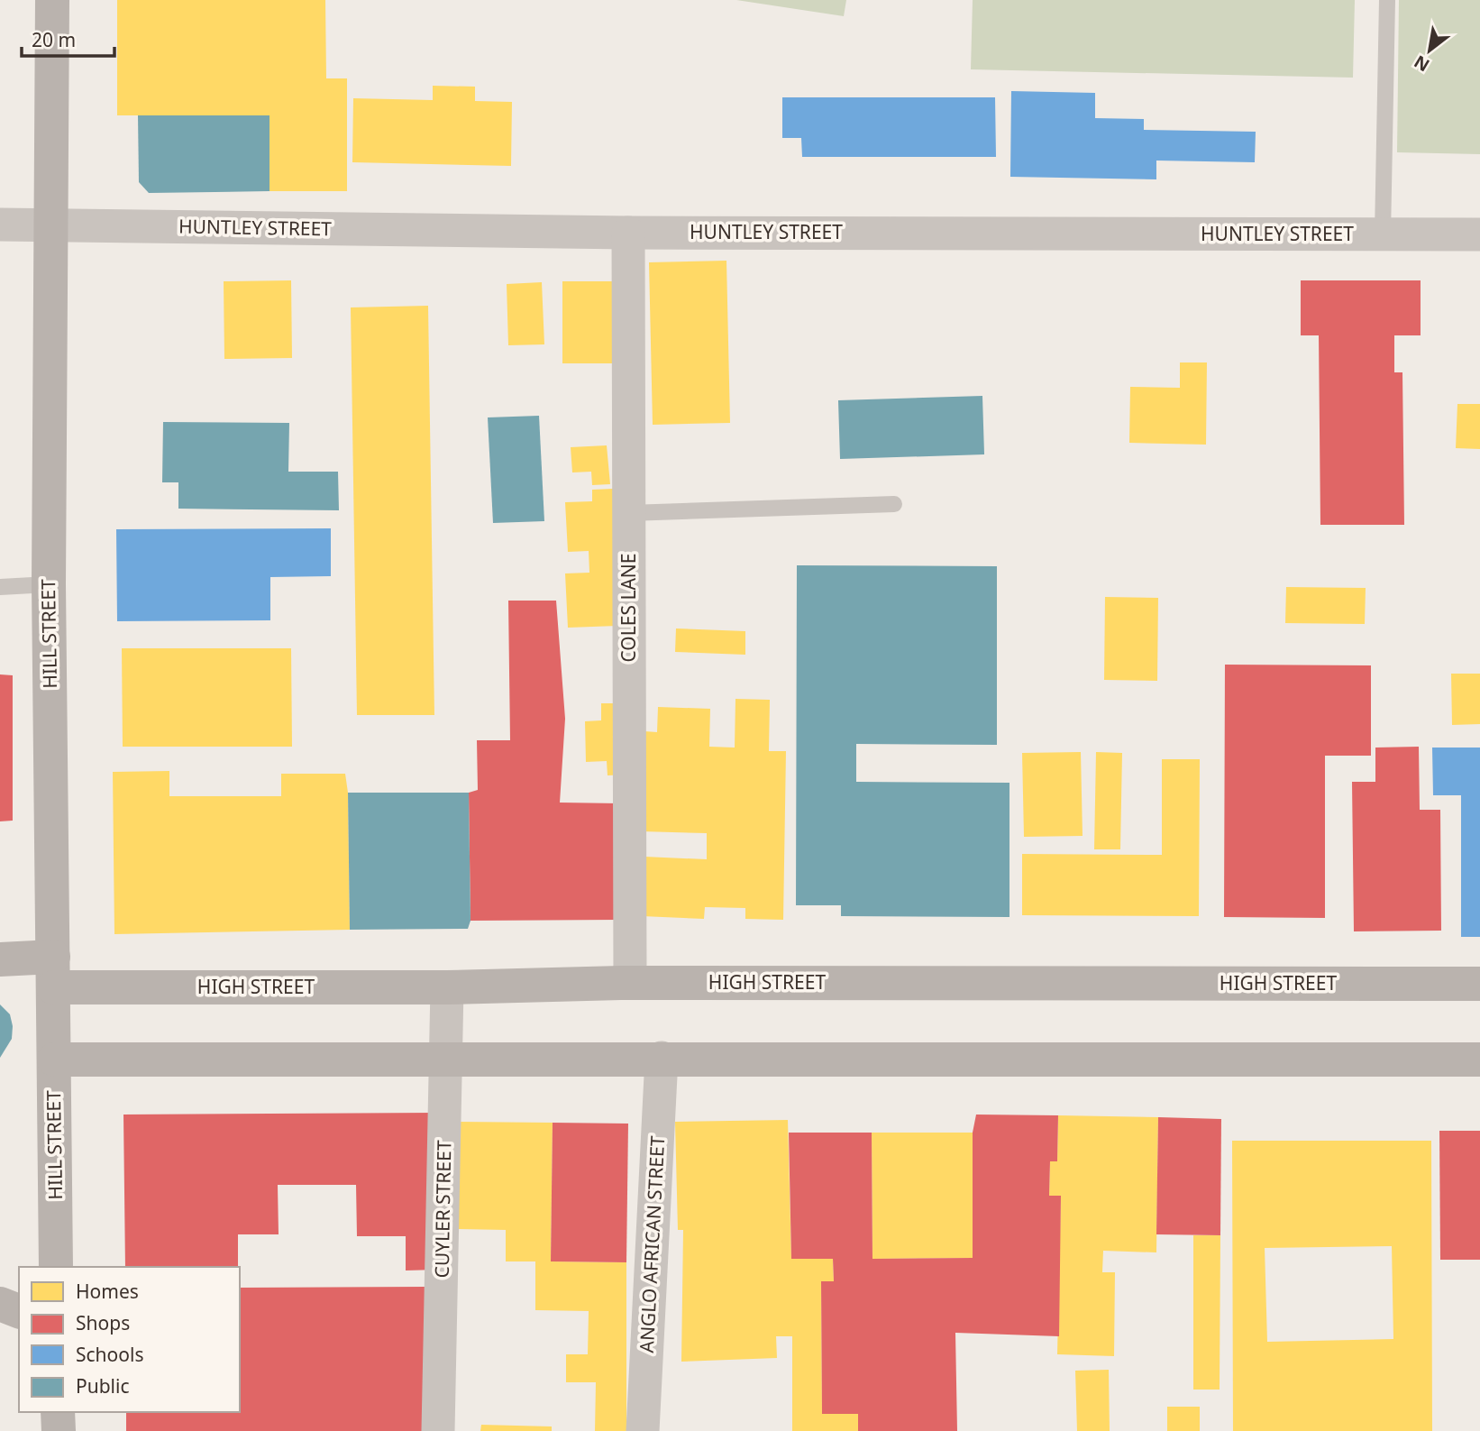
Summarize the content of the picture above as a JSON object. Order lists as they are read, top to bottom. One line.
{"streets":{"street":["HUNTLEY STREET","COLES LANE","HILL STREET","HIGH STREET","CUYLER STREET","ANGLO AFRICAN STREET"]},"crossings":[["HUNTLEY STREET","COLES LANE"],["HUNTLEY STREET","HILL STREET"],["COLES LANE","HIGH STREET"],["HILL STREET","HIGH STREET"],["HIGH STREET","CUYLER STREET"]],"legend":["Homes","Shops","Schools","Public"],"scale_bar":"20 m","north":"bottom left"}
